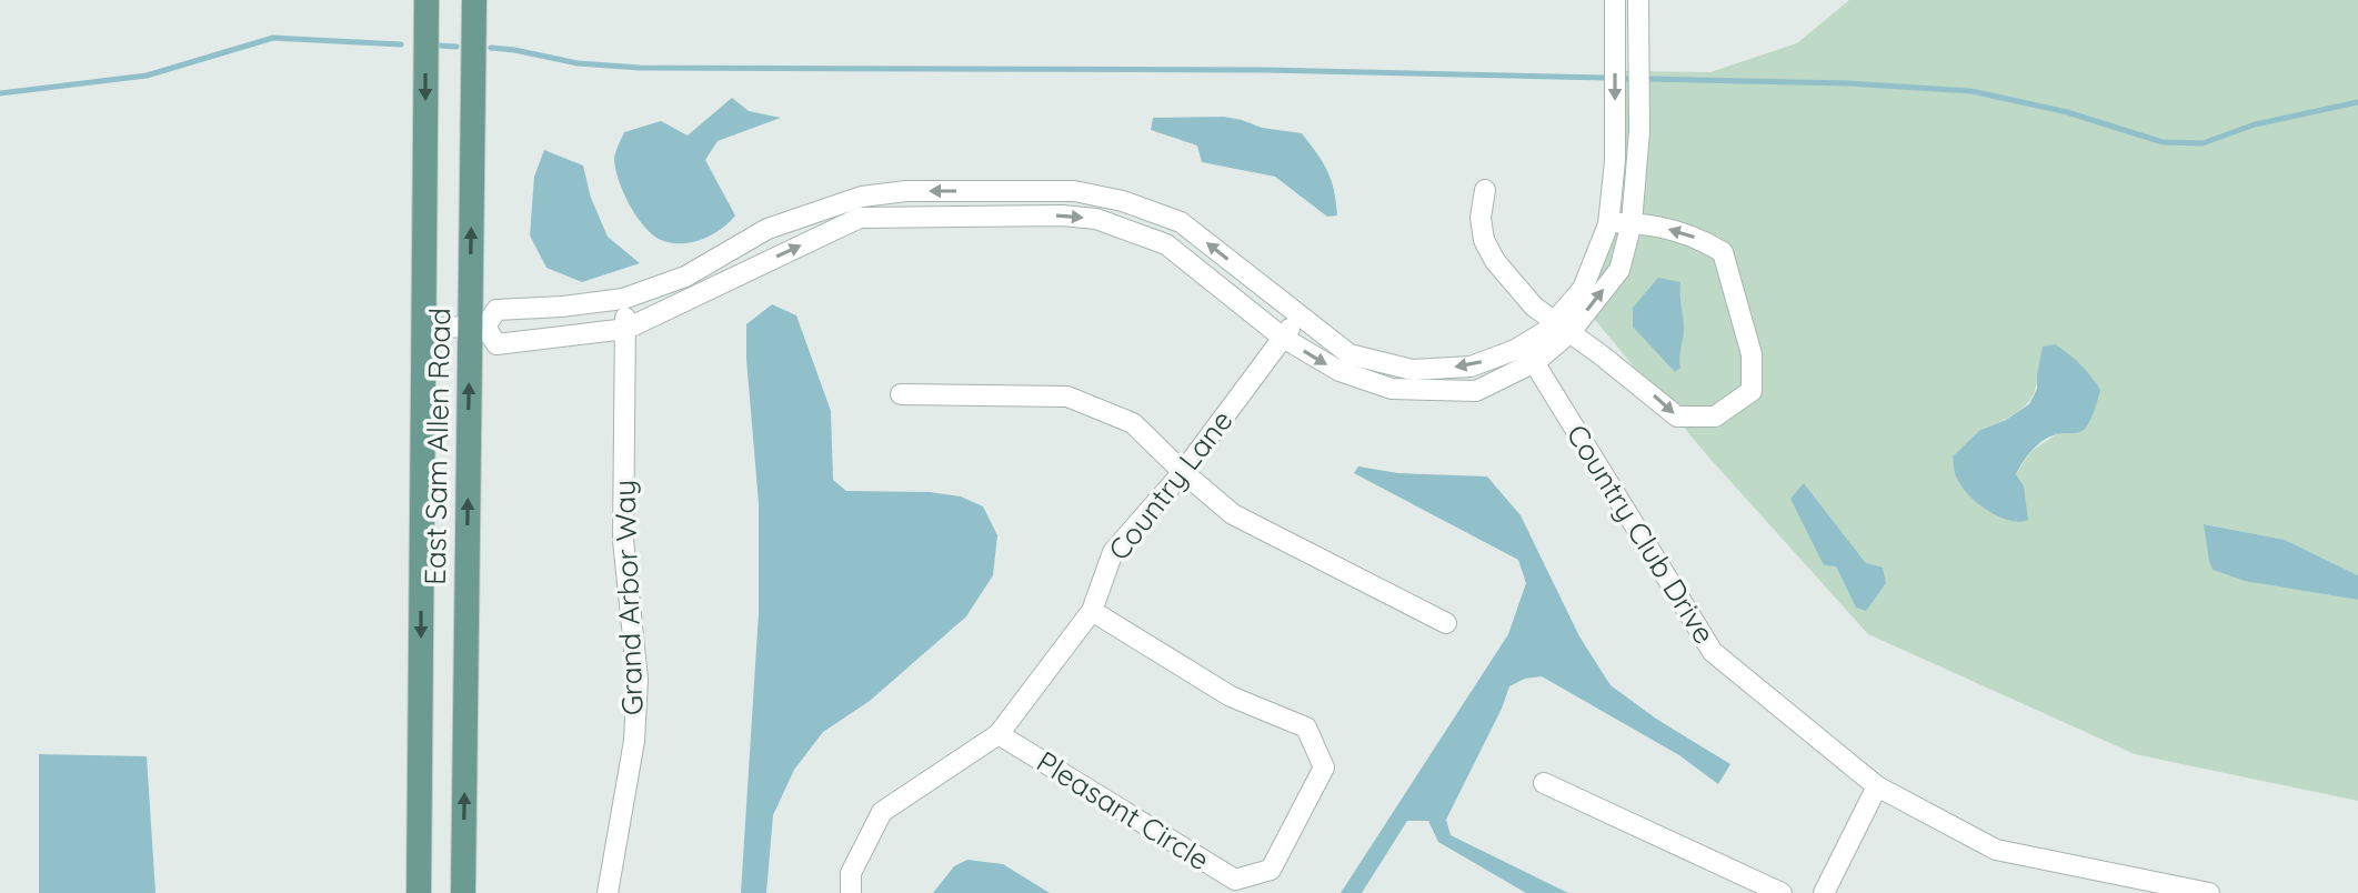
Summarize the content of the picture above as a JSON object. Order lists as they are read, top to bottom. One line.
{"streets":{"main road":["East Sam Allen Road"],"street":["Country Lane","Country Club Drive","Grand Arbor Way","Pleasant Circle"]},"crossings":[["Country Lane","Pleasant Circle"]]}
